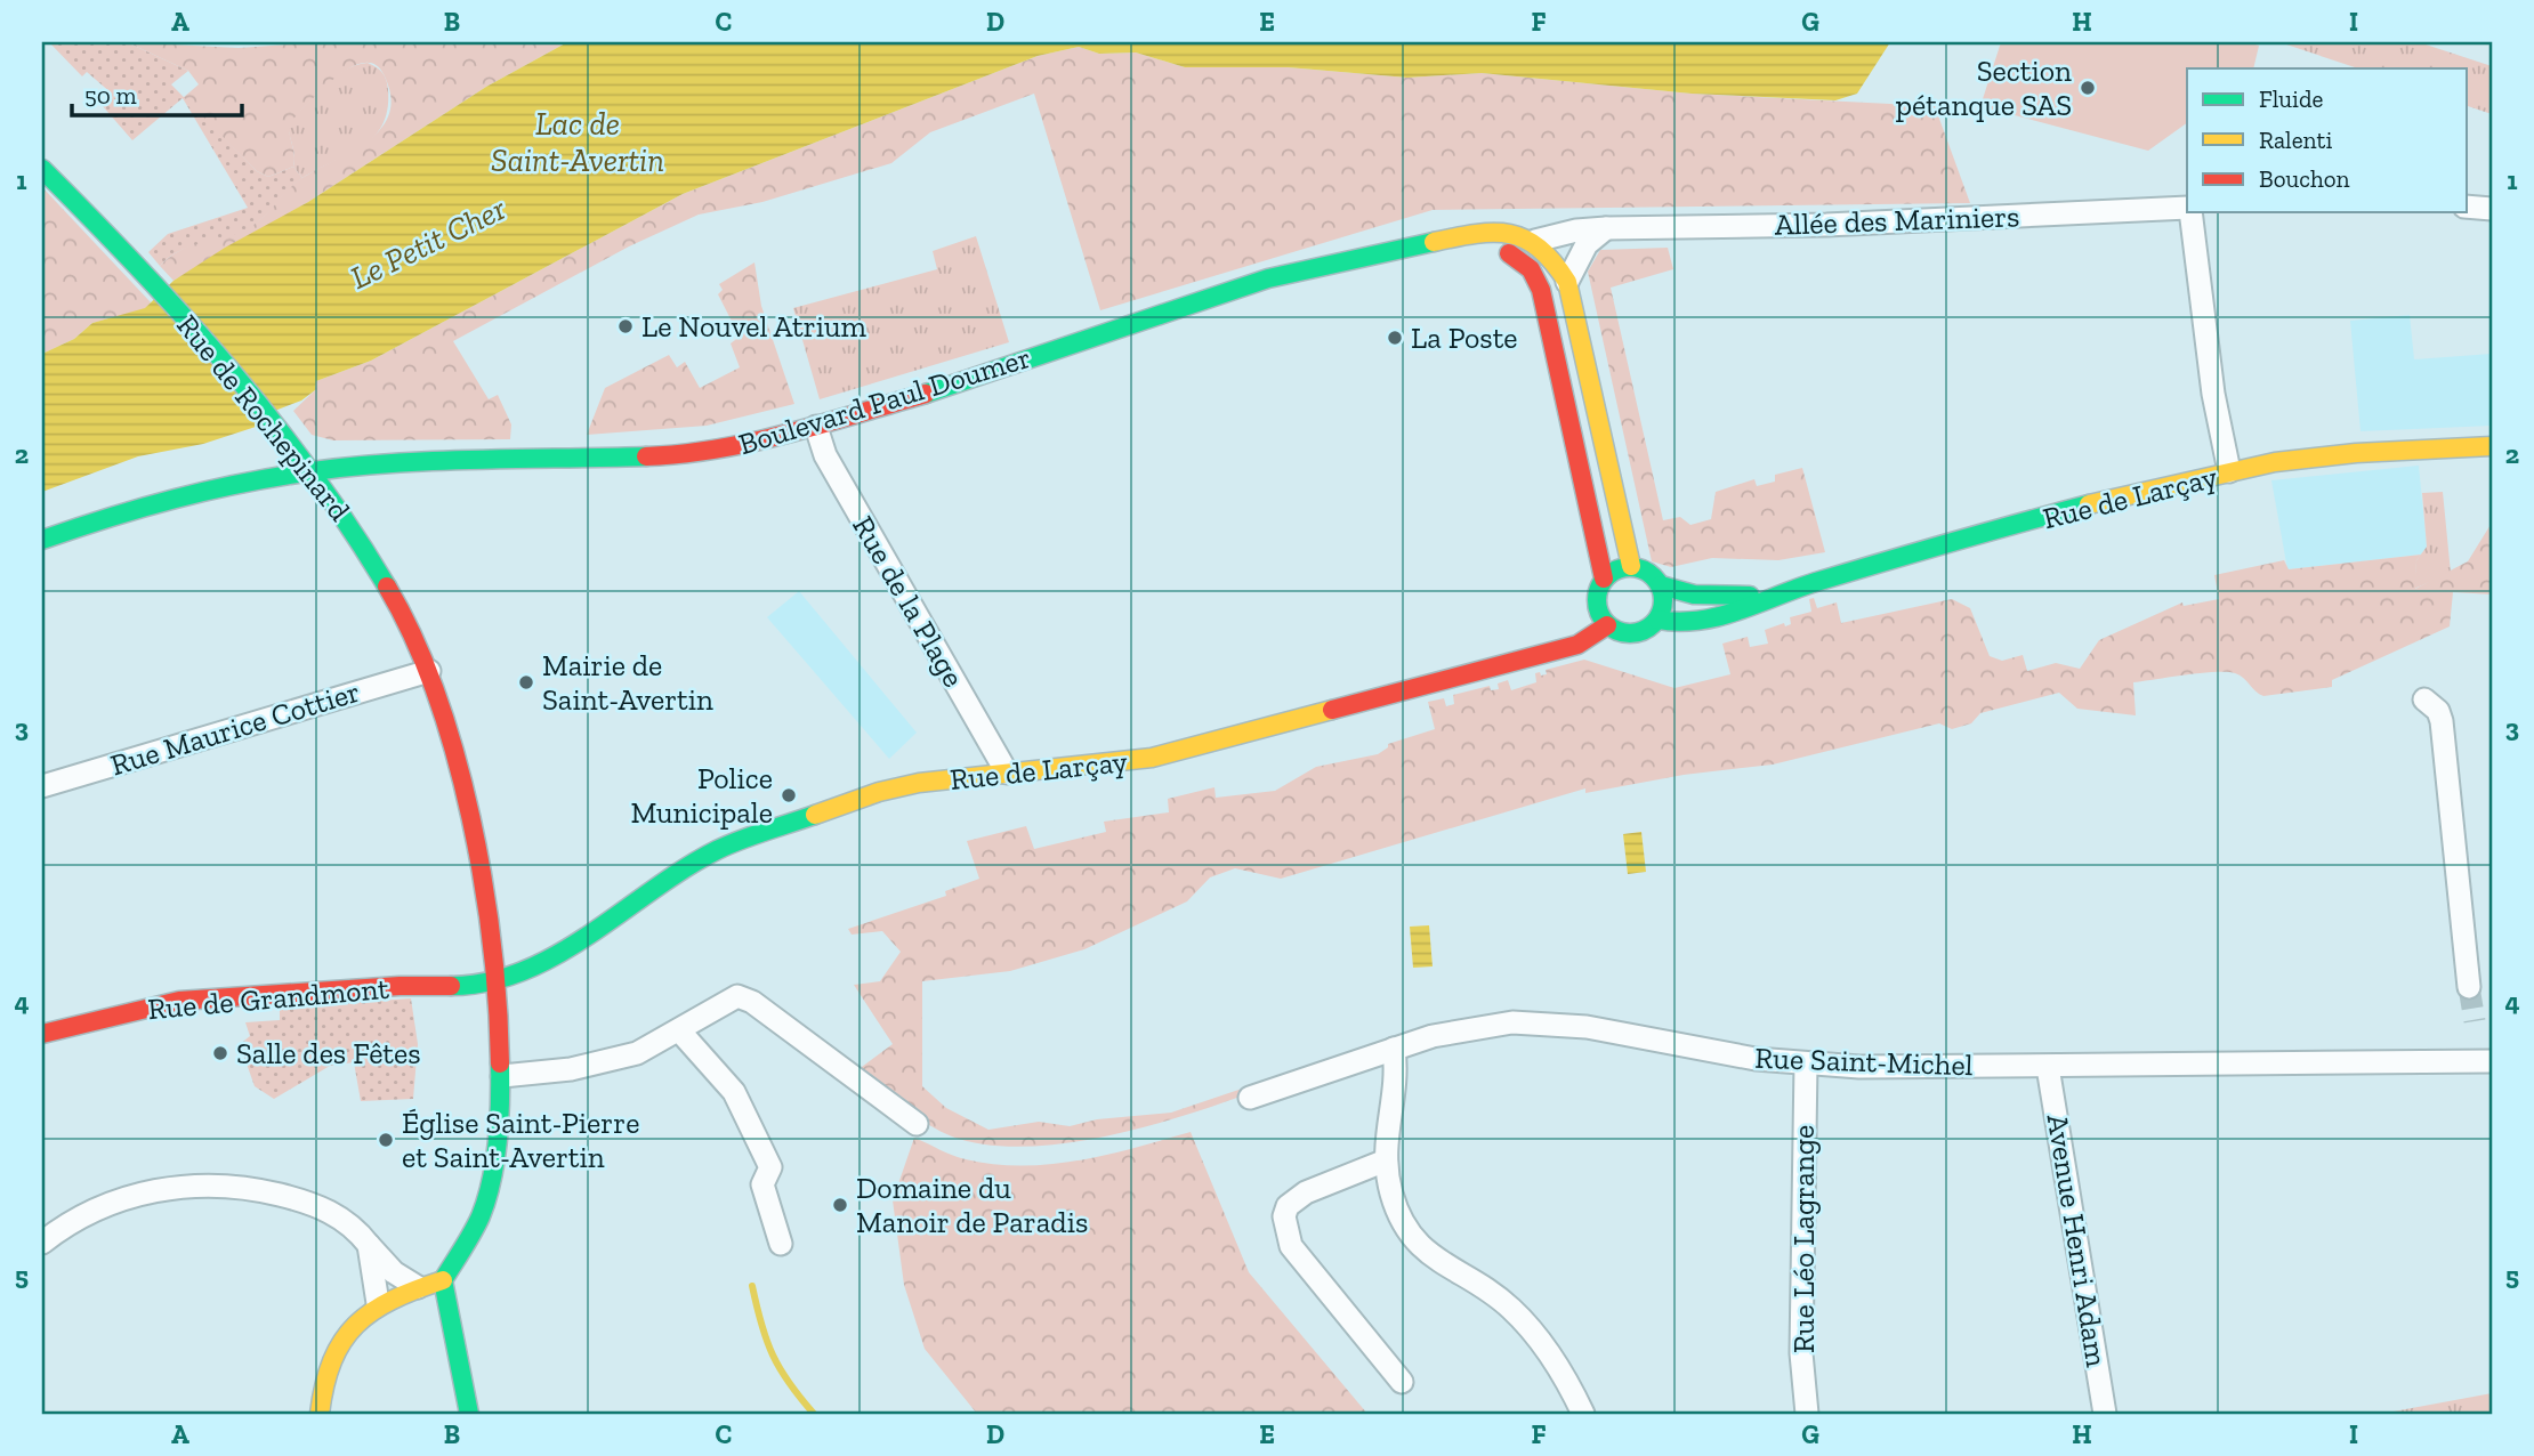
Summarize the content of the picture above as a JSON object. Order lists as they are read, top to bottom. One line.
{"streets":{"main road":["Boulevard Paul Doumer","Rue de Rochepinard","Rue de Larçay","Rue de Grandmont"],"street":["Allée des Mariniers","Rue de la Plage","Rue Maurice Cottier","Rue Saint-Michel","Rue Léo Lagrange","Avenue Henri Adam"]},"crossings":[["Allée des Mariniers","Rue de Larçay"],["Boulevard Paul Doumer","Rue de Rochepinard"],["Boulevard Paul Doumer","Rue de la Plage"],["Rue de Rochepinard","Rue de Larçay"],["Rue de Rochepinard","Rue Maurice Cottier"],["Rue de Rochepinard","Rue de Grandmont"],["Rue de Larçay","Rue de la Plage"],["Rue de Larçay","Rue de Grandmont"],["Rue Saint-Michel","Rue Léo Lagrange"],["Rue Saint-Michel","Avenue Henri Adam"]],"water":["Lac de Saint-Avertin","Le Petit Cher"],"places":["Section pétanque SAS","Le Nouvel Atrium","La Poste","Mairie de Saint-Avertin","Police Municipale","Salle des Fêtes","Église Saint-Pierre et Saint-Avertin","Domaine du Manoir de Paradis"],"legend":["Fluide","Ralenti","Bouchon"],"scale_bar":"50 m","grid":{"columns":["A","B","C","D","E","F","G","H","I"],"rows":["1","2","3","4","5"]}}
